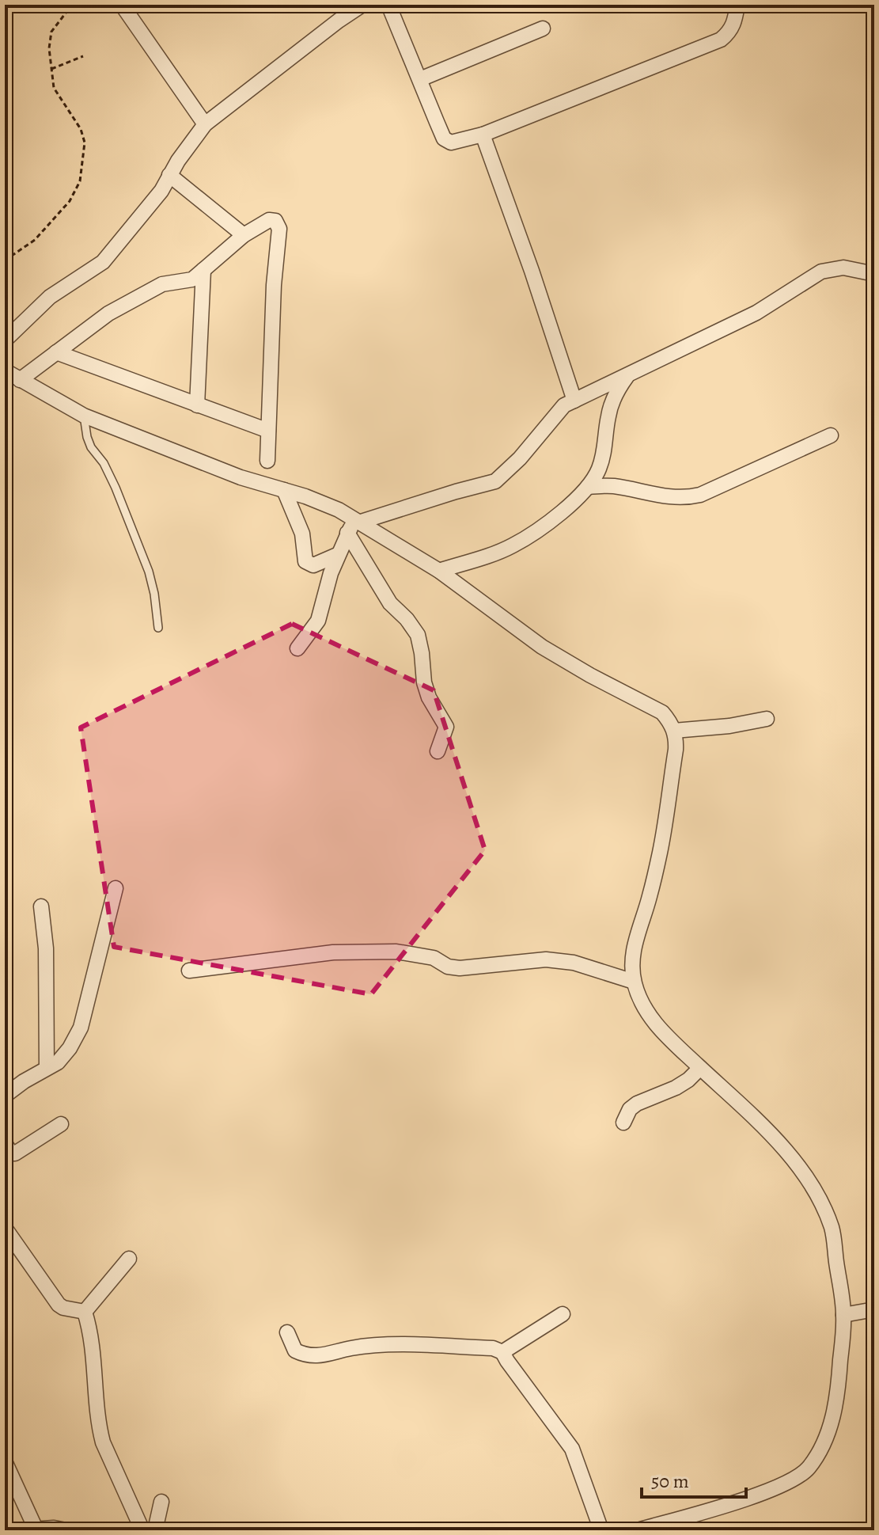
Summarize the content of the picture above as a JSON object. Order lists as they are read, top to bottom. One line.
{"scale_bar":"50 m"}
